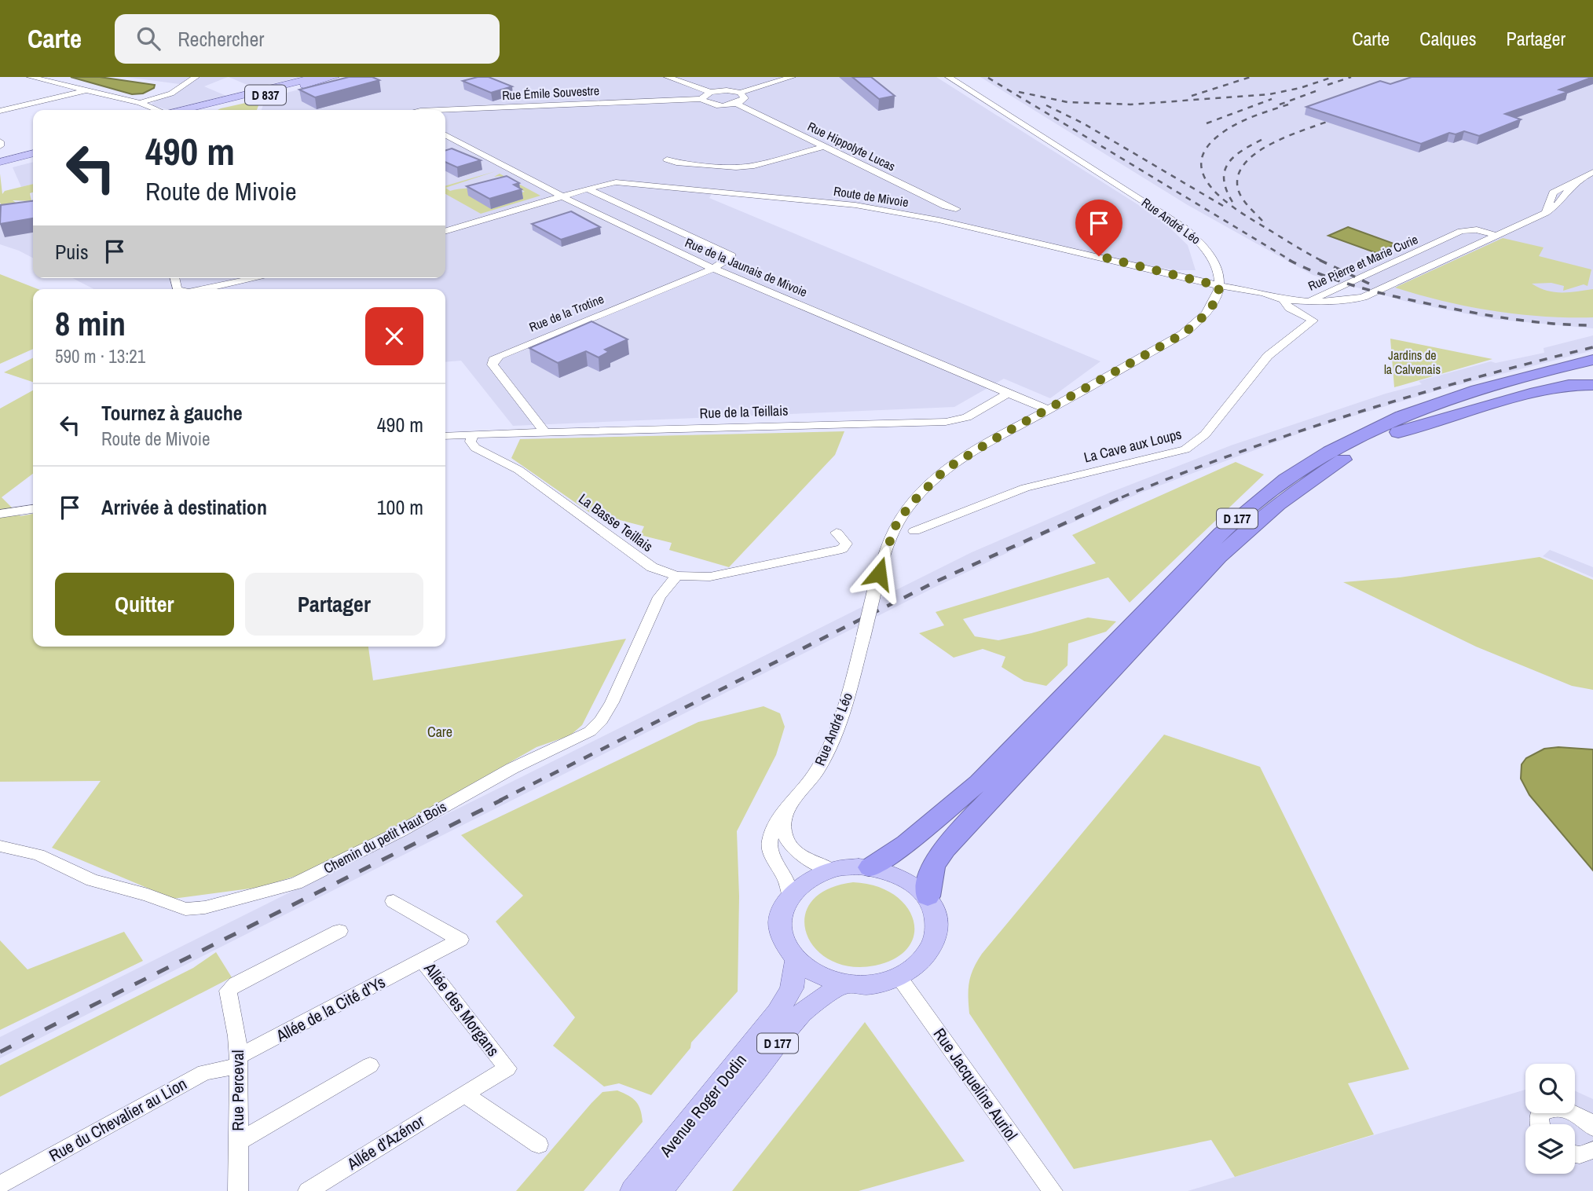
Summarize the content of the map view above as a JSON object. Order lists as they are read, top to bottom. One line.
{"streets":{"highway":["D 177"],"main road":["D 837","Avenue Roger Dodin"],"street":["Rue Émile Souvestre","Rue Hippolyte Lucas","Route de Mivoie","Rue André Léo","Rue Pierre et Marie Curie","Rue de la Jaunais de Mivoie","Rue de la Trotine","Rue de la Teillais","La Cave aux Loups","La Basse Teillais","Chemin du petit Haut Bois","Allée de la Cité d'Ys","Allée des Morgans","Rue Jacqueline Auriol","Rue Perceval","Rue du Chevalier au Lion","Allée d'Azénor"]},"crossings":[["Rue Émile Souvestre","Rue Hippolyte Lucas"],["Route de Mivoie","Rue André Léo"],["Route de Mivoie","Rue de la Jaunais de Mivoie"],["Route de Mivoie","Rue de la Trotine"],["Route de Mivoie","La Cave aux Loups"],["Rue André Léo","Rue de la Jaunais de Mivoie"],["Rue André Léo","D 177"],["Rue André Léo","Rue Jacqueline Auriol"],["Rue André Léo","Avenue Roger Dodin"],["Rue de la Jaunais de Mivoie","Rue de la Trotine"],["Rue de la Jaunais de Mivoie","Rue de la Teillais"],["Rue de la Trotine","Rue de la Teillais"],["Rue de la Teillais","La Basse Teillais"],["D 177","Rue Jacqueline Auriol"],["D 177","Avenue Roger Dodin"],["La Basse Teillais","Chemin du petit Haut Bois"],["Allée de la Cité d'Ys","Allée des Morgans"],["Allée de la Cité d'Ys","Rue Perceval"],["Allée de la Cité d'Ys","Rue du Chevalier au Lion"],["Allée des Morgans","Allée d'Azénor"],["Rue Jacqueline Auriol","Avenue Roger Dodin"],["Rue Perceval","Rue du Chevalier au Lion"]],"parks":["Jardins de la Calvenais","Care"],"page":{"header":"Carte","search":"Rechercher","nav":["Carte","Calques","Partager"],"turn":["490 m","Route de Mivoie"],"then":"Puis","heading":["8 min","590 m · 13:21"],"list":[{"name":"Tournez à gauche","note":"Route de Mivoie","value":"490 m"},{"name":"Arrivée à destination","value":"100 m"}],"buttons":["Quitter","Partager"]}}
